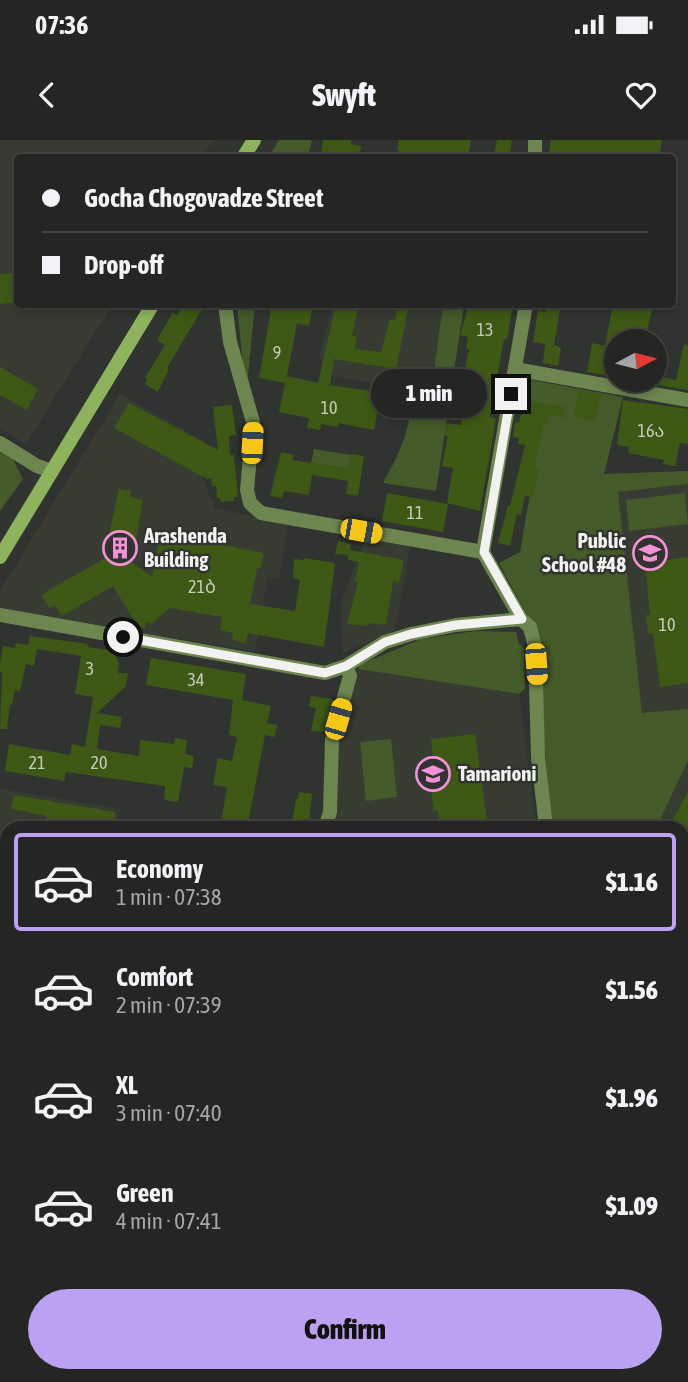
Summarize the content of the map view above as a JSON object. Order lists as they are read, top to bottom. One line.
{"places":{"building":["Arashenda Building"],"school or university":["Public School #48","Tamarioni"]},"house_numbers":["13","9","10","16ა","11","21ბ","10","3","34","21","20"],"north":"right","page":{"status":"07:36","header":"Swyft","banner":["Gocha Chogovadze Street","Drop-off"],"bubble":"1 min","list":[{"name":"Economy","note":"1 min · 07:38","value":"$1.16"},{"name":"Comfort","note":"2 min · 07:39","value":"$1.56"},{"name":"XL","note":"3 min · 07:40","value":"$1.96"},{"name":"Green","note":"4 min · 07:41","value":"$1.09"}],"buttons":"Confirm"}}
